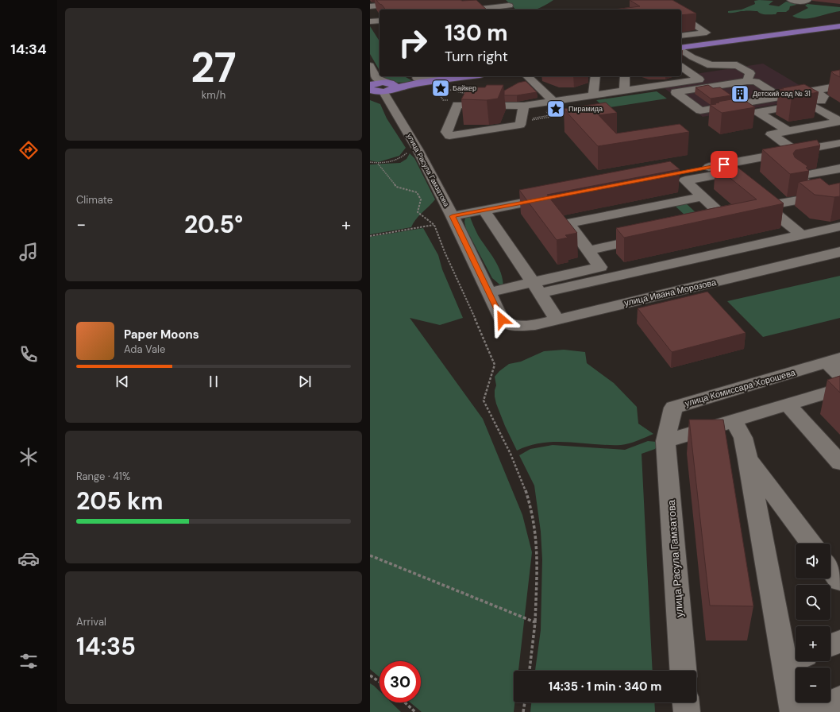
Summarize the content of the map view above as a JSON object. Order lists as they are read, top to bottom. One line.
{"streets":{"street":["улица Расула Гамзатова","улица Ивана Морозова","улица Комиссара Хорошева"]},"crossings":[["улица Расула Гамзатова","улица Ивана Морозова"],["улица Расула Гамзатова","улица Комиссара Хорошева"]],"places":{"place":["Байкер","Пирамида"],"building":["Детский сад № 31"]},"page":{"tabs":"14:34","tile":[["27","km/h"],"Climate",["Range · 41%","205 km"],["Arrival","14:35"]],"turn":["130 m","Turn right"],"heat":["−","20.5°","+"],"song":["Paper Moons","Ada Vale"],"map_buttons":["+","−"],"limit":"30","trip":"14:35 · 1 min · 340 m"}}
